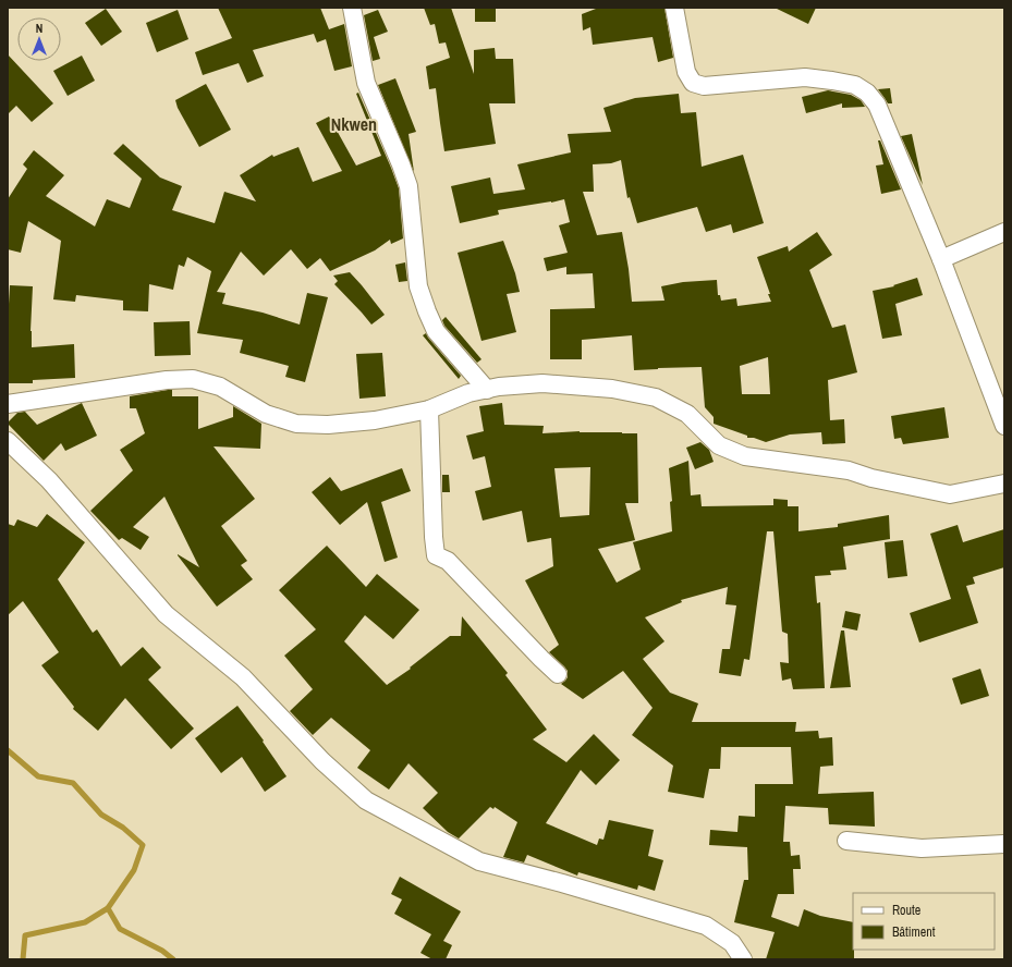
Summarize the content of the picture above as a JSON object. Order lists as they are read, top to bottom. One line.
{"districts":["Nkwen"],"legend":["Route","Bâtiment"],"north":"top"}
